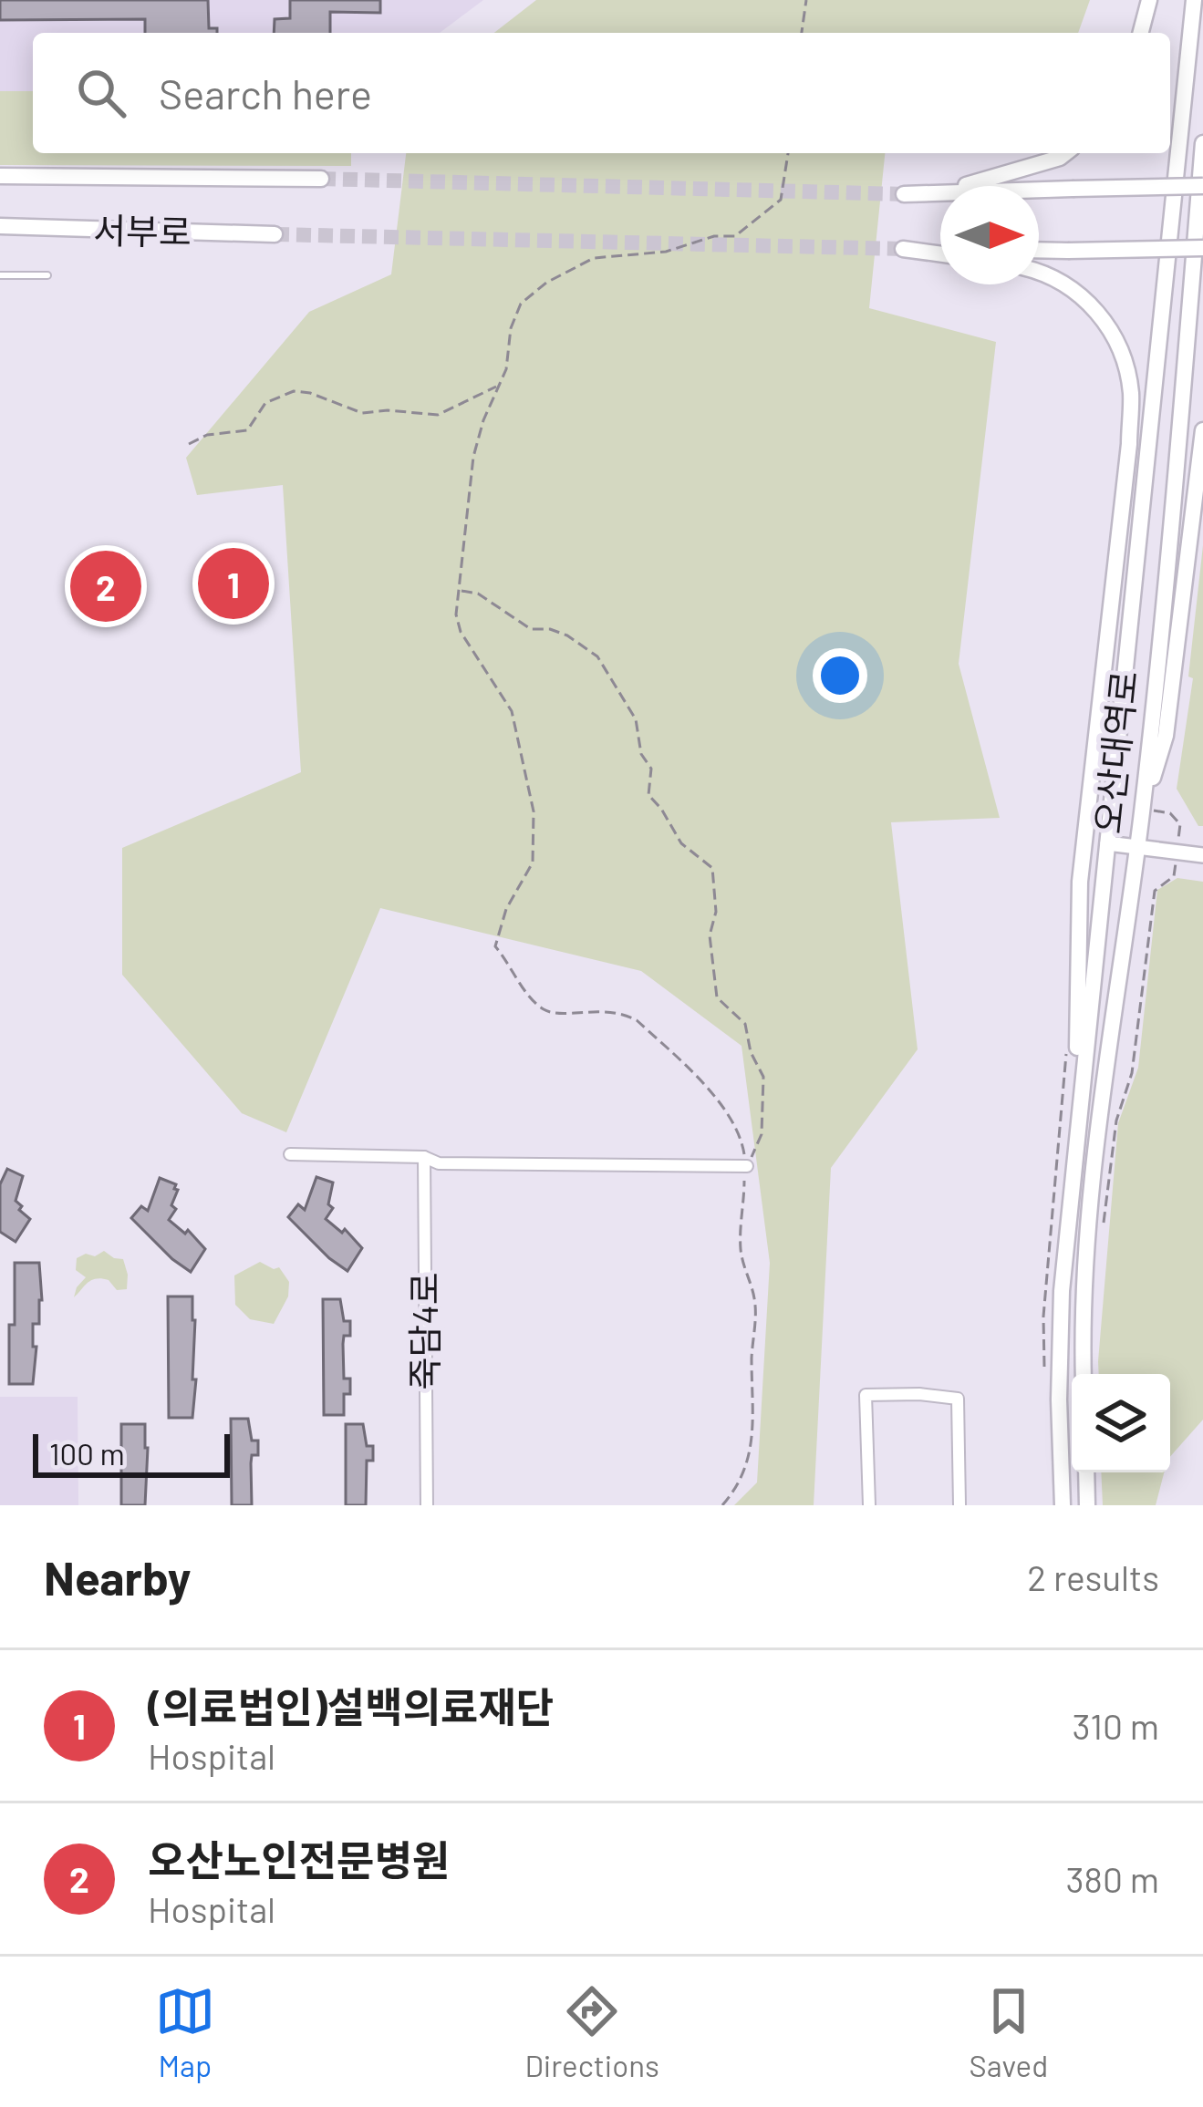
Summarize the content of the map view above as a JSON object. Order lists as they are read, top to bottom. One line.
{"streets":{"main road":["서부로","오산대역로"],"street":["죽담4로"]},"scale_bar":"100 m","north":"right","page":{"search":"Search here","pins":["1","2"],"scale":"100 m","heading":["Nearby","2 results"],"list":[{"mark":"1","name":"(의료법인)설백의료재단","note":"Hospital","value":"310 m"},{"mark":"2","name":"오산노인전문병원","note":"Hospital","value":"380 m"}],"nav":["Map","Directions","Saved"]}}
